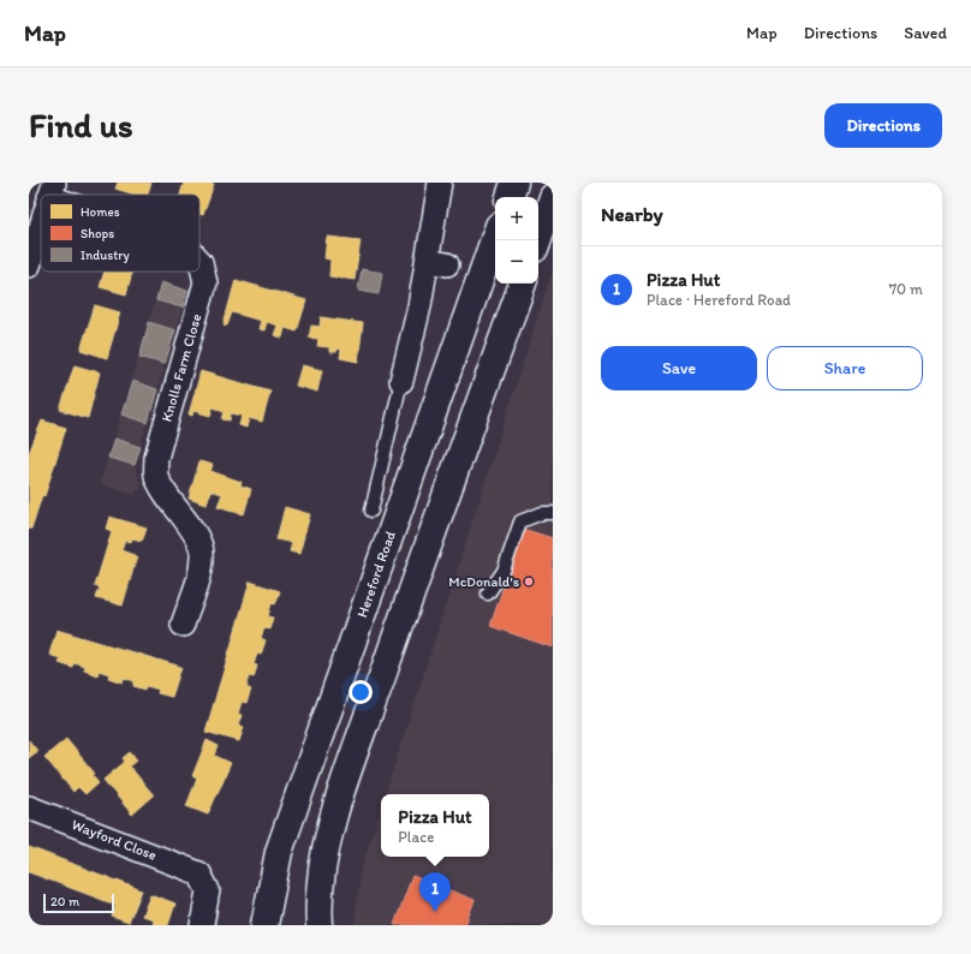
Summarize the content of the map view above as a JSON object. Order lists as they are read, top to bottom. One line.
{"streets":{"main road":["Hereford Road"],"street":["Knolls Farm Close","Wayford Close"]},"places":["McDonald's"],"legend":["Homes","Shops","Industry"],"scale_bar":"20 m","page":{"header":"Map","nav":["Map","Directions","Saved"],"buttons":["Directions",["Save","Share"]],"title":"Find us","heading":"Nearby","map_buttons":["+","−"],"list":[{"mark":"1","name":"Pizza Hut","note":"Place · Hereford Road","value":"70 m"}],"popup":["Pizza Hut","Place"],"pins":"1","scale":"20 m"}}
